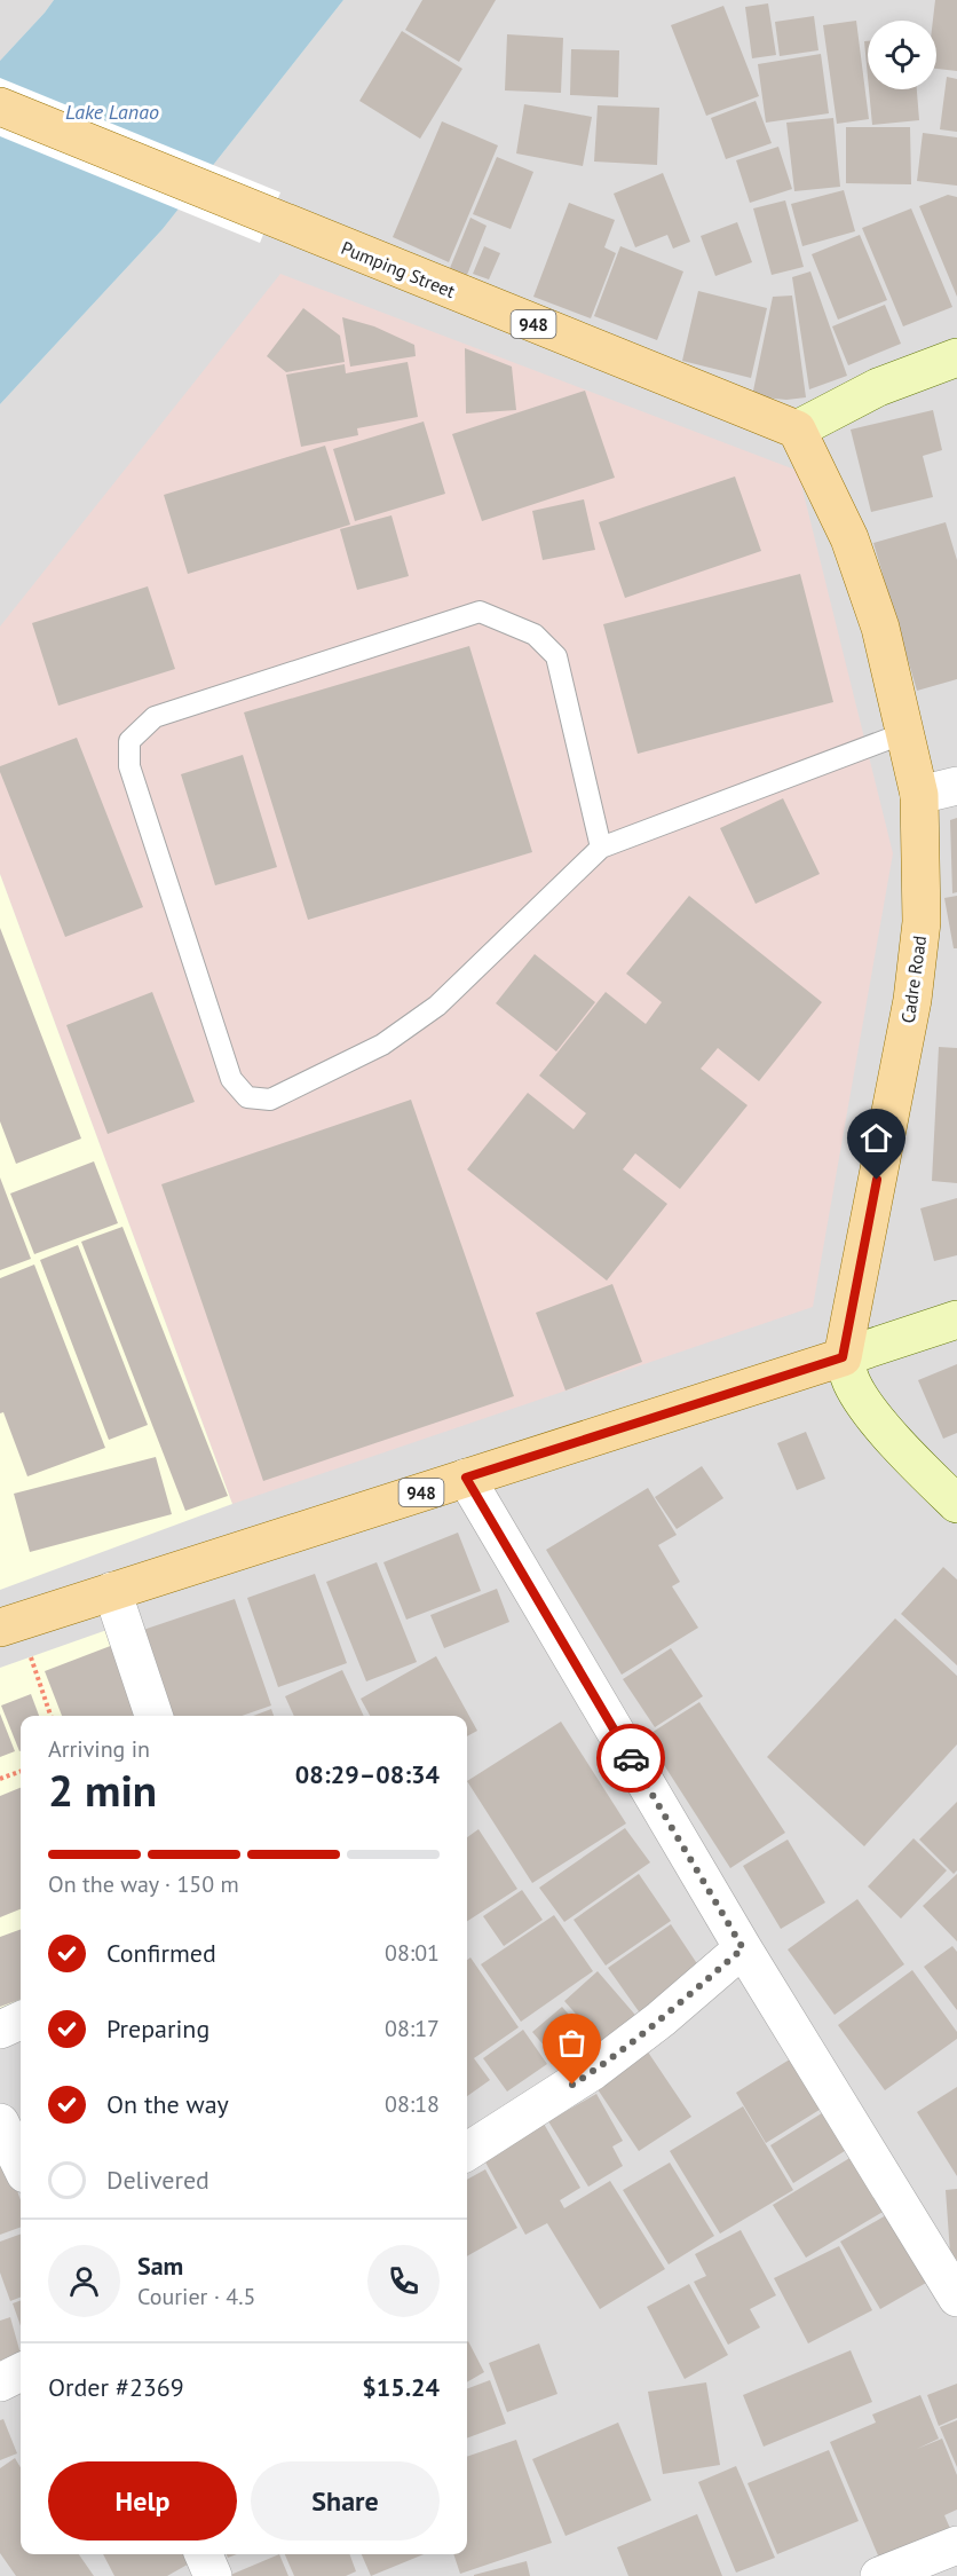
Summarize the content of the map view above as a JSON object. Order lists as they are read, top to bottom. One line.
{"streets":{"main road":["Pumping Street","948","Cadre Road"]},"crossings":[["Pumping Street","Cadre Road"],["948","Cadre Road"]],"water":["Lake Lanao"],"page":{"heading":["2 min","Arriving in","08:29–08:34"],"panel":["Sam","Courier · 4.5","Order #2369","$15.24"],"bar":"On the way · 150 m","list":[["Confirmed","08:01"],["Preparing","08:17"],["On the way","08:18"],"Delivered"],"buttons":["Help","Share"]}}
